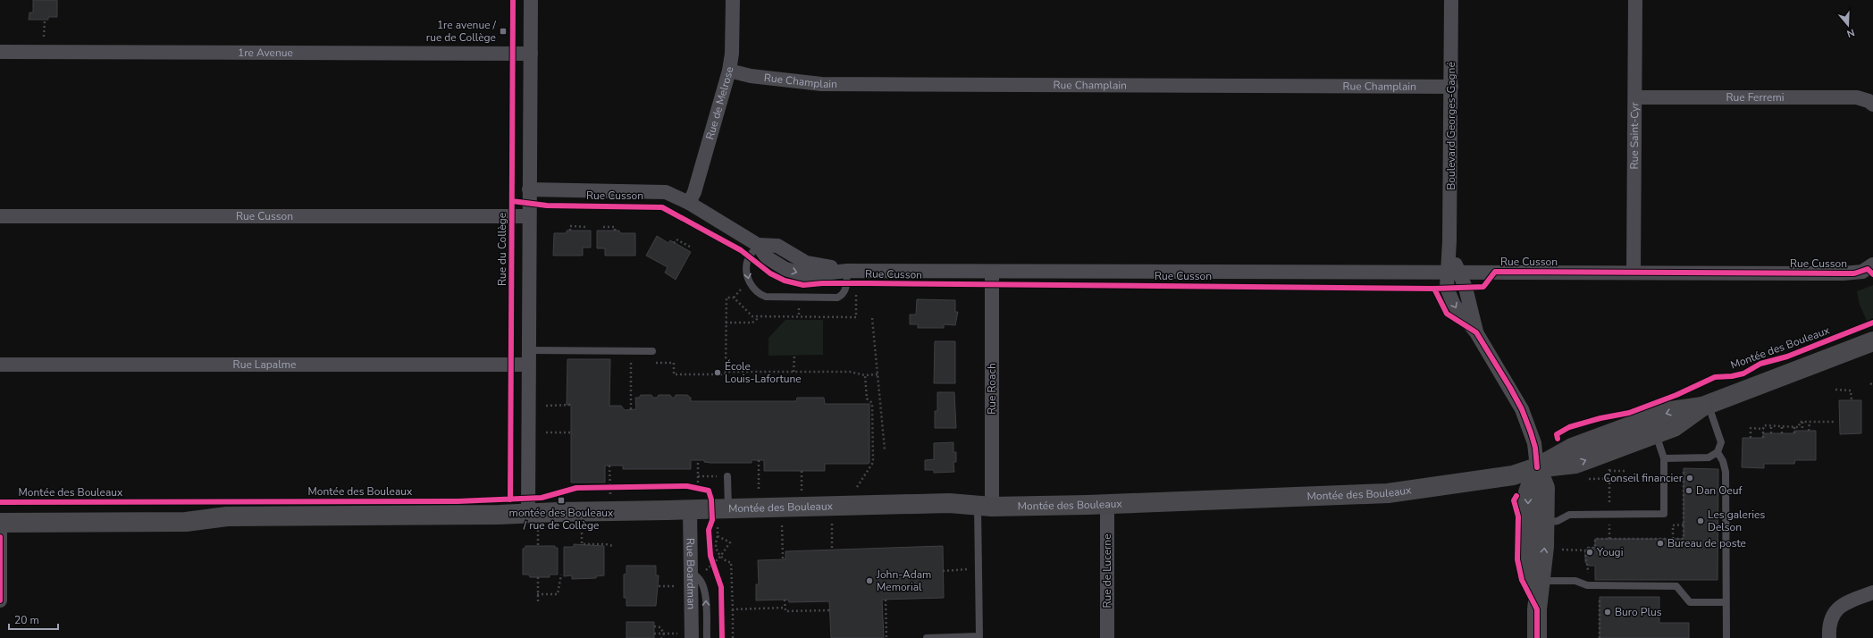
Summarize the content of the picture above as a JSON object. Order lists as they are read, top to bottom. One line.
{"streets":{"street":["1re Avenue","Rue Champlain","Rue Ferremi","Rue de Melrose","Boulevard Georges-Gagné","Rue Saint-Cyr","Rue Cusson","Montée des Bouleaux","Rue Lapalme","Rue Roach","Rue de Lucerne","Rue Boardman"],"cycle path":["Rue du Collège"]},"crossings":[["Rue Champlain","Rue de Melrose"],["Rue Champlain","Boulevard Georges-Gagné"],["Rue Ferremi","Rue Saint-Cyr"],["Rue de Melrose","Rue Cusson"],["Boulevard Georges-Gagné","Rue Cusson"],["Boulevard Georges-Gagné","Montée des Bouleaux"],["Rue Saint-Cyr","Rue Cusson"],["Rue Cusson","Rue Roach"],["Montée des Bouleaux","Rue Roach"],["Montée des Bouleaux","Rue de Lucerne"],["Montée des Bouleaux","Rue Boardman"]],"places":{"transit":["1re avenue / rue de Collège","montée des Bouleaux / rue de Collège"],"other":["École Louis-Lafortune","Conseil financier","Dan Oeuf","Les galeries Delson","Bureau de poste","Yougi","John-Adam Memorial","Buro Plus"]},"scale_bar":"20 m","north":"bottom"}
